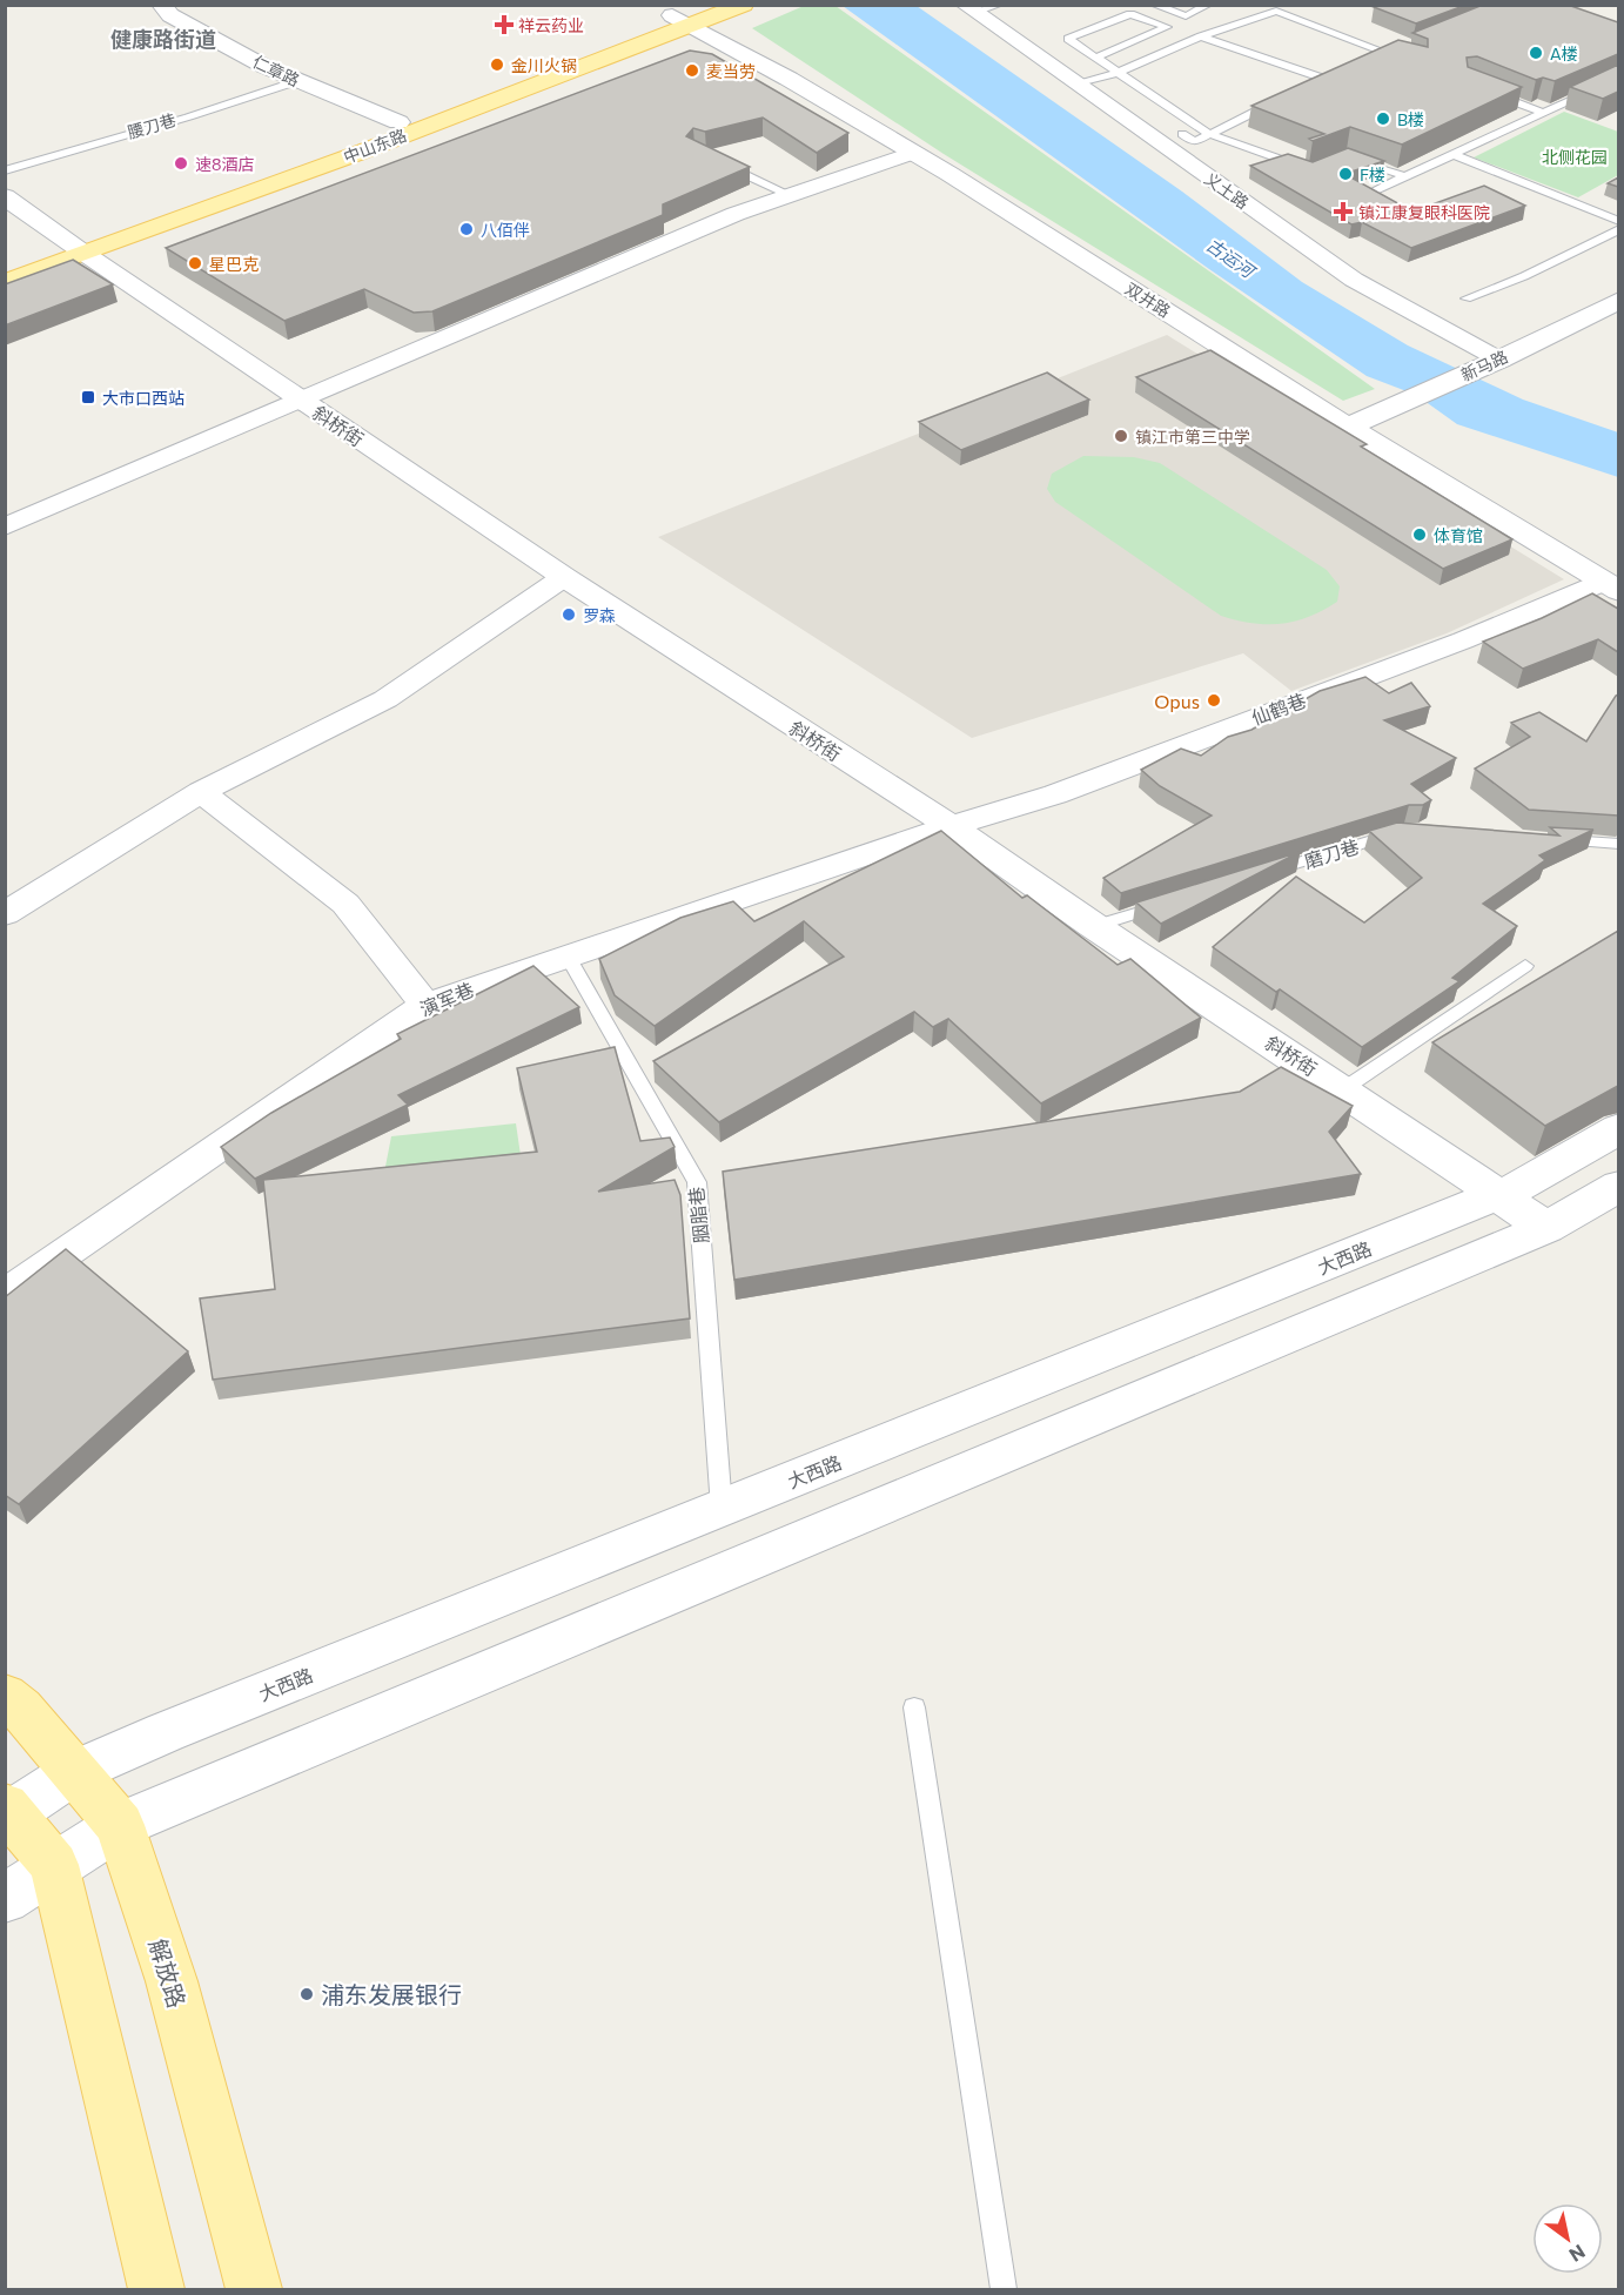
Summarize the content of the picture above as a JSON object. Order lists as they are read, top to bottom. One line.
{"streets":{"main road":["中山东路","解放路"],"street":["仁章路","义土路","双井路","新马路","斜桥街","仙鹤巷","演军巷","大西路"],"lane":["腰刀巷","磨刀巷","胭脂巷"]},"crossings":[["仁章路","腰刀巷"],["仁章路","中山东路"],["中山东路","双井路"],["中山东路","斜桥街"],["义土路","新马路"],["双井路","新马路"],["双井路","仙鹤巷"],["斜桥街","仙鹤巷"],["斜桥街","演军巷"],["斜桥街","大西路"],["仙鹤巷","演军巷"],["演军巷","胭脂巷"],["胭脂巷","大西路"],["大西路","解放路"]],"districts":["健康路街道"],"water":["古运河"],"parks":["北侧花园"],"places":{"health":["祥云药业","镇江康复眼科医院"],"other":["A楼","金川火锅","麦当劳","B楼","速8酒店","F楼","八佰伴","星巴克","镇江市第三中学","体育馆","罗森","Opus","浦东发展银行"],"transit":["大市口西站"]},"north":"bottom right"}
